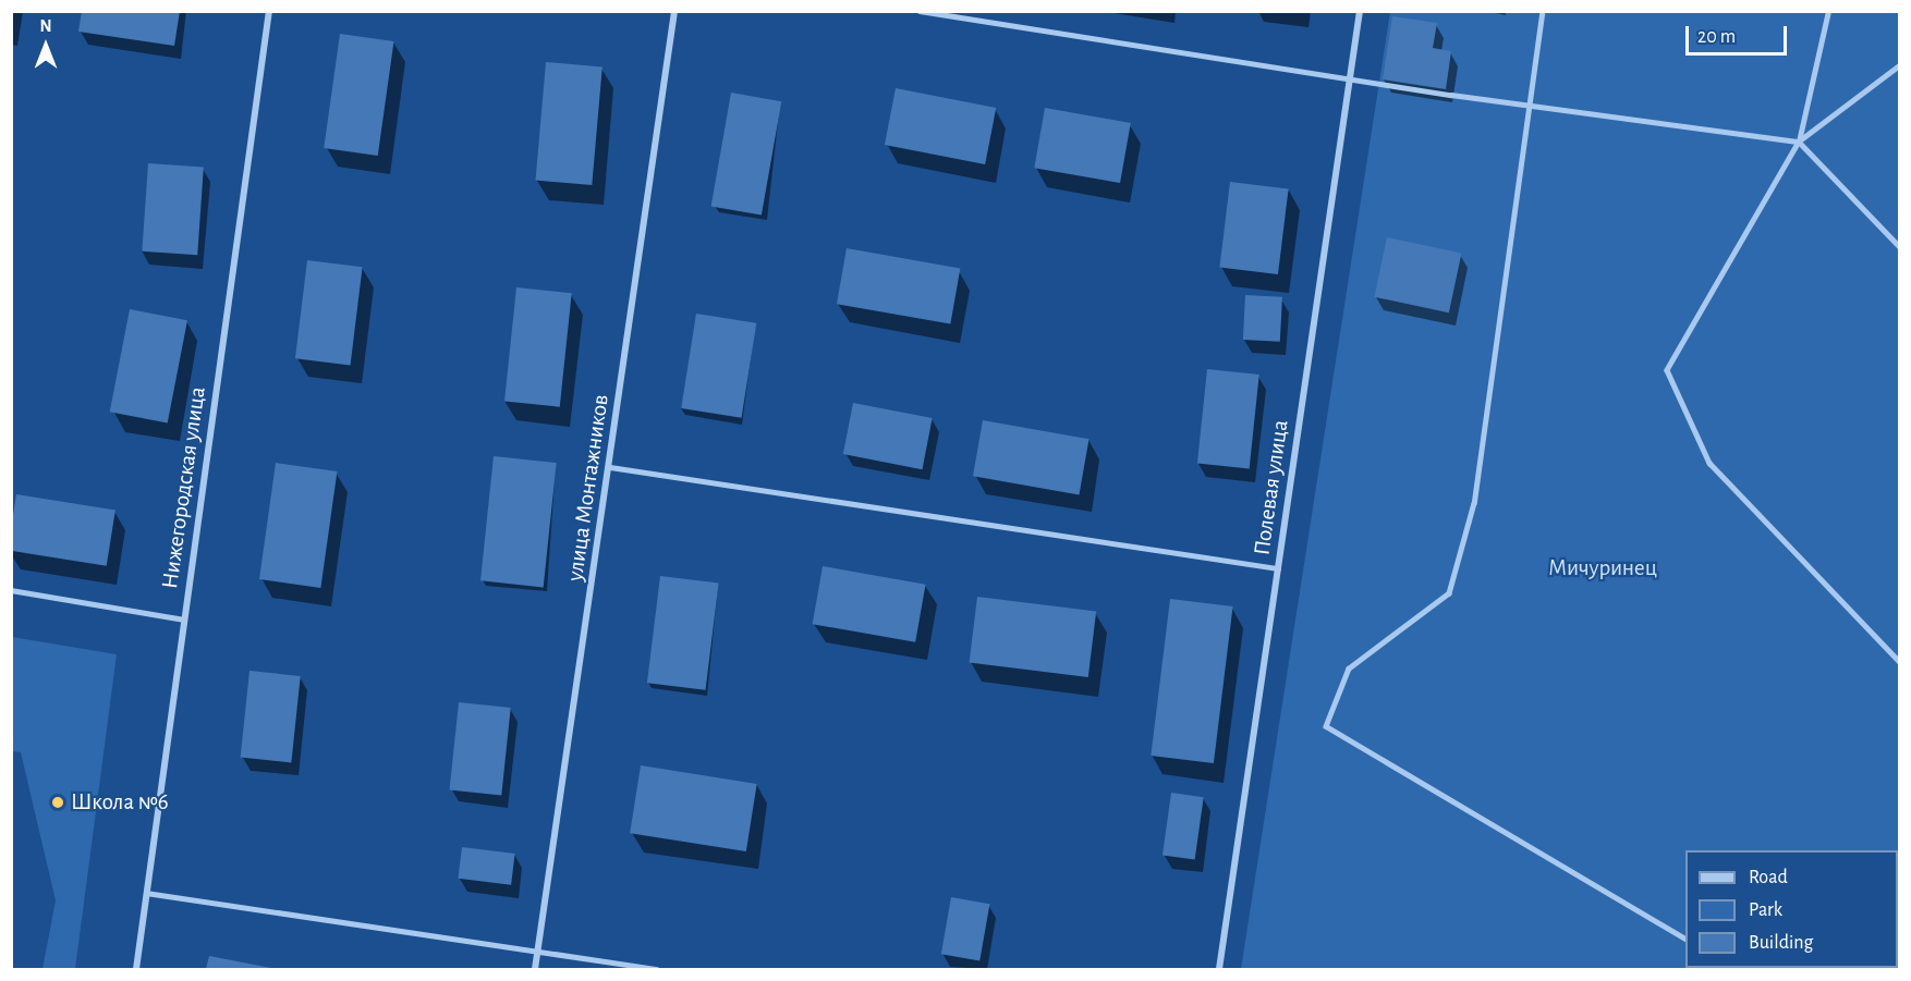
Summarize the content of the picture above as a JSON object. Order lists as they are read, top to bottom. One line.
{"streets":{"street":["Нижегородская улица","улица Монтажников","Полевая улица"]},"parks":["Мичуринец"],"places":["Школа №6"],"legend":["Road","Park","Building"],"scale_bar":"20 m","north":"top"}
